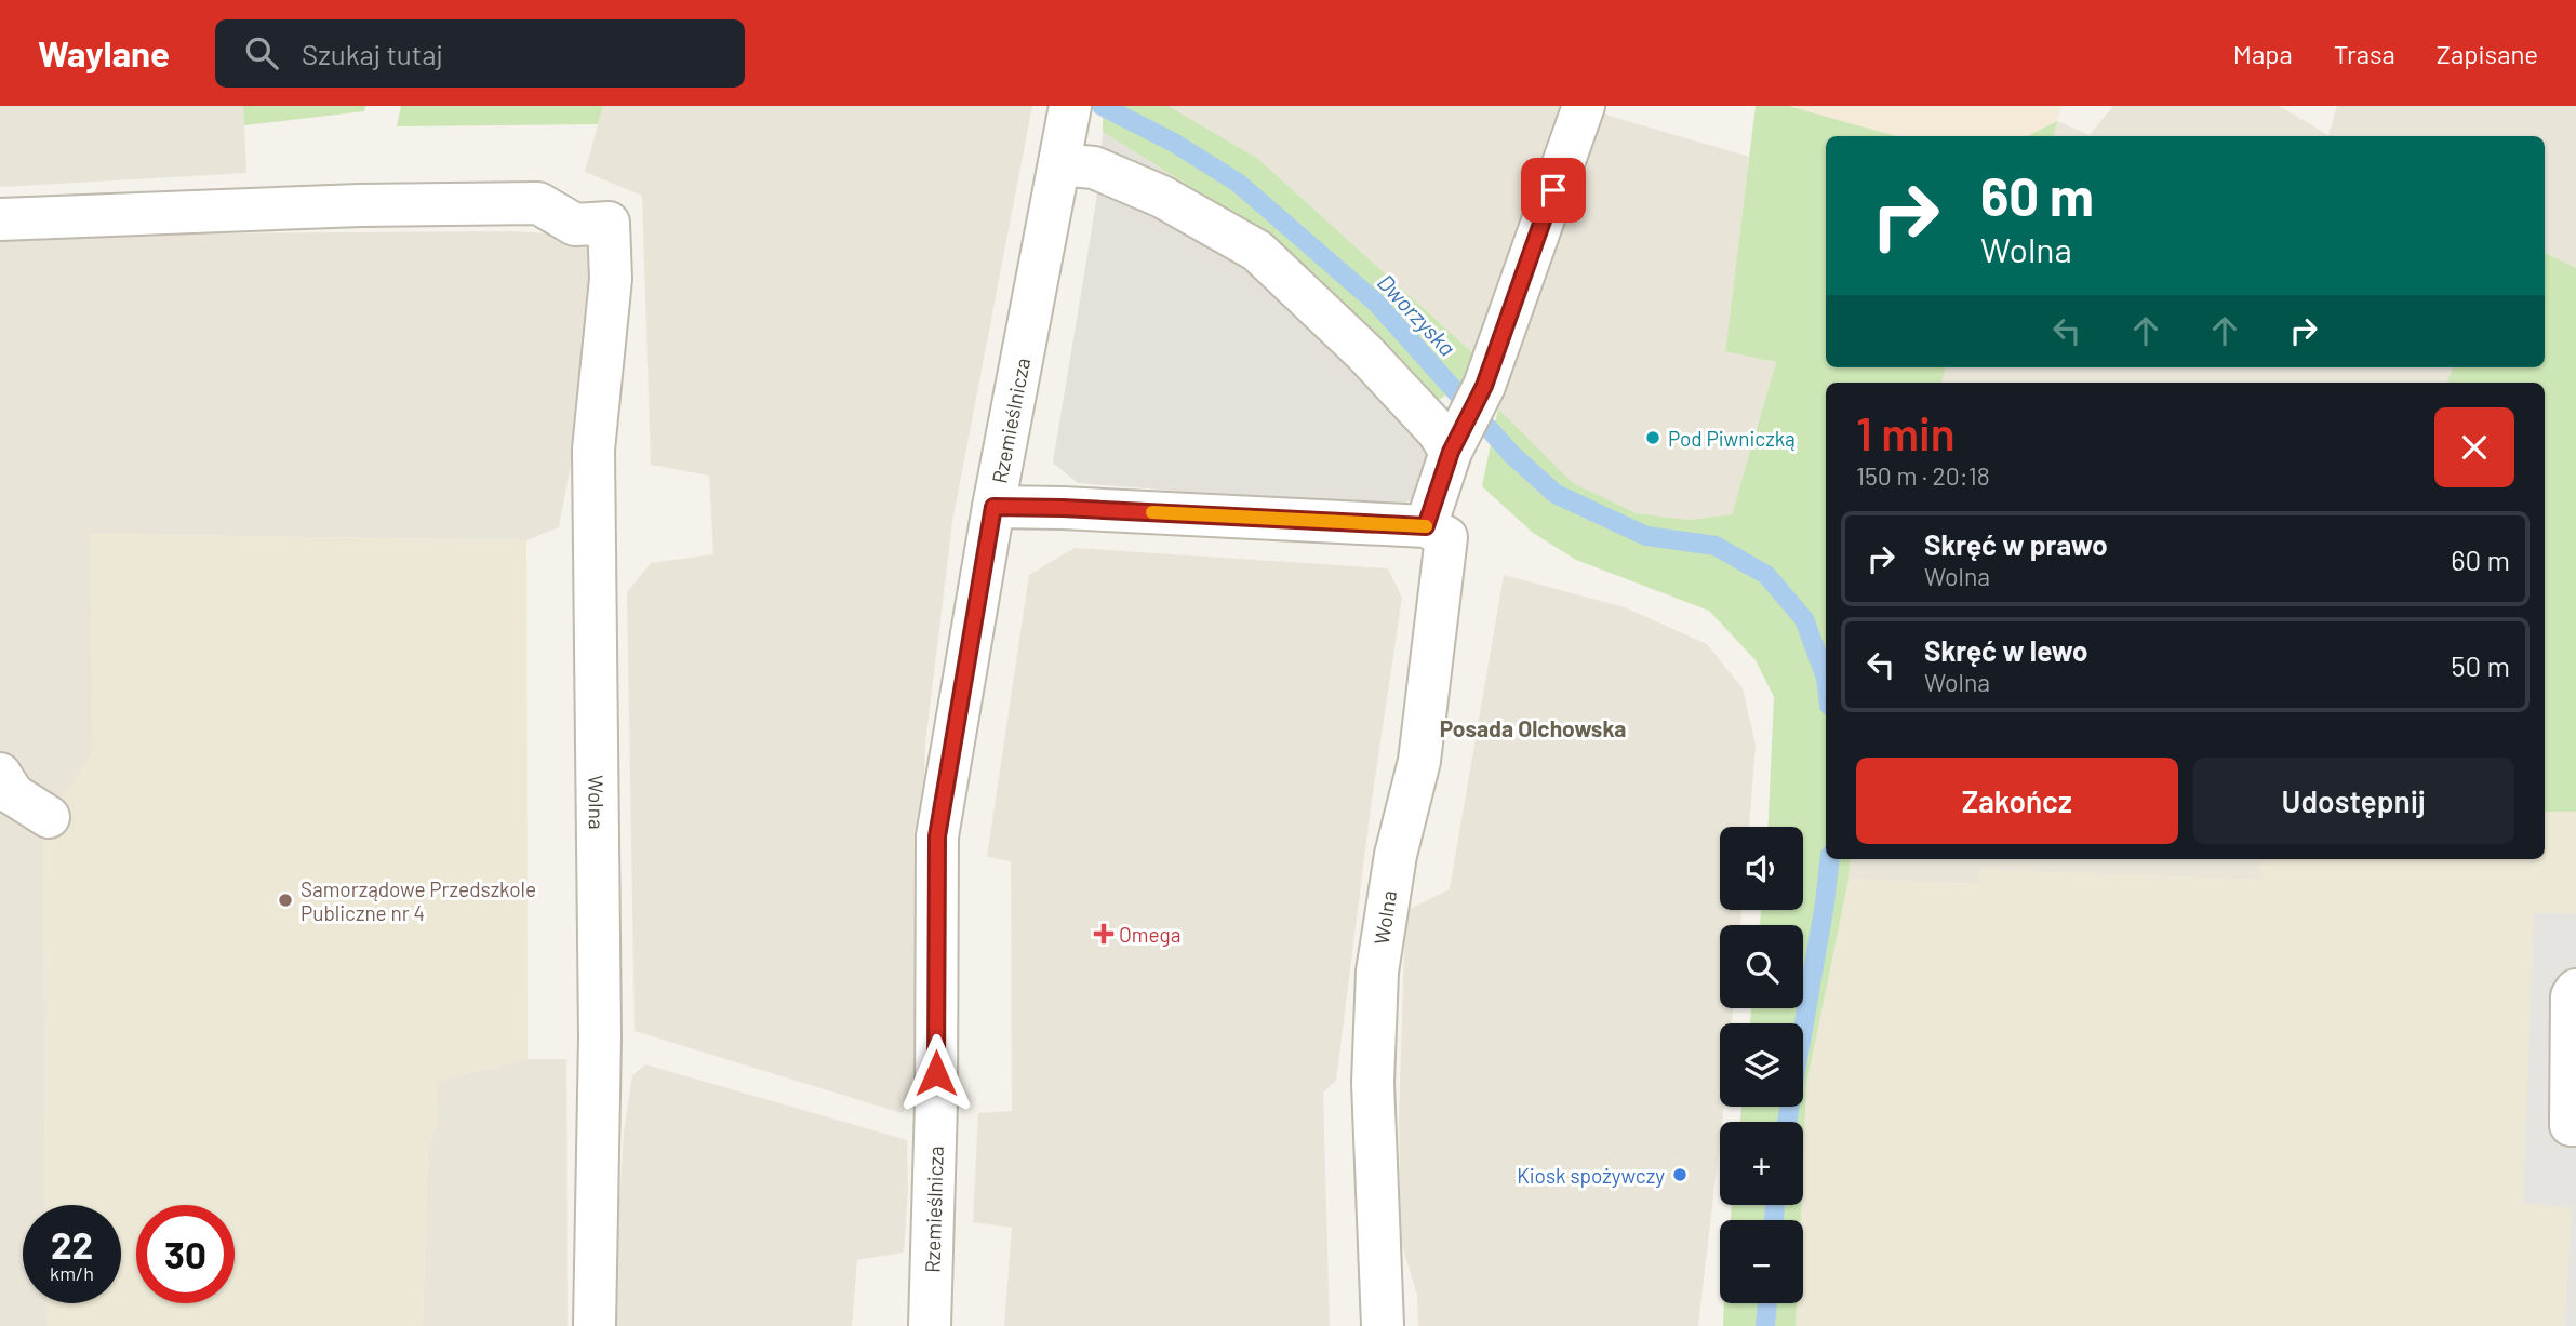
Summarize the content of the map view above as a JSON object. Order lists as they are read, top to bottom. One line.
{"streets":{"street":["Rzemieślnicza","Wolna"]},"districts":["Posada Olchowska"],"water":["Dworzyska"],"places":{"other":["Pod Piwniczką","Samorządowe Przedszkole Publiczne nr 4","Kiosk spożywczy"],"health":["Omega"]},"page":{"header":"Waylane","search":"Szukaj tutaj","nav":["Mapa","Trasa","Zapisane"],"turn":["60 m","Wolna"],"heading":["1 min","150 m · 20:18"],"list":[{"name":"Skręć w prawo","note":"Wolna","value":"60 m"},{"name":"Skręć w lewo","note":"Wolna","value":"50 m"}],"buttons":["Zakończ","Udostępnij"],"map_buttons":["+","−"],"speed":"22 km/h","limit":"30"}}
